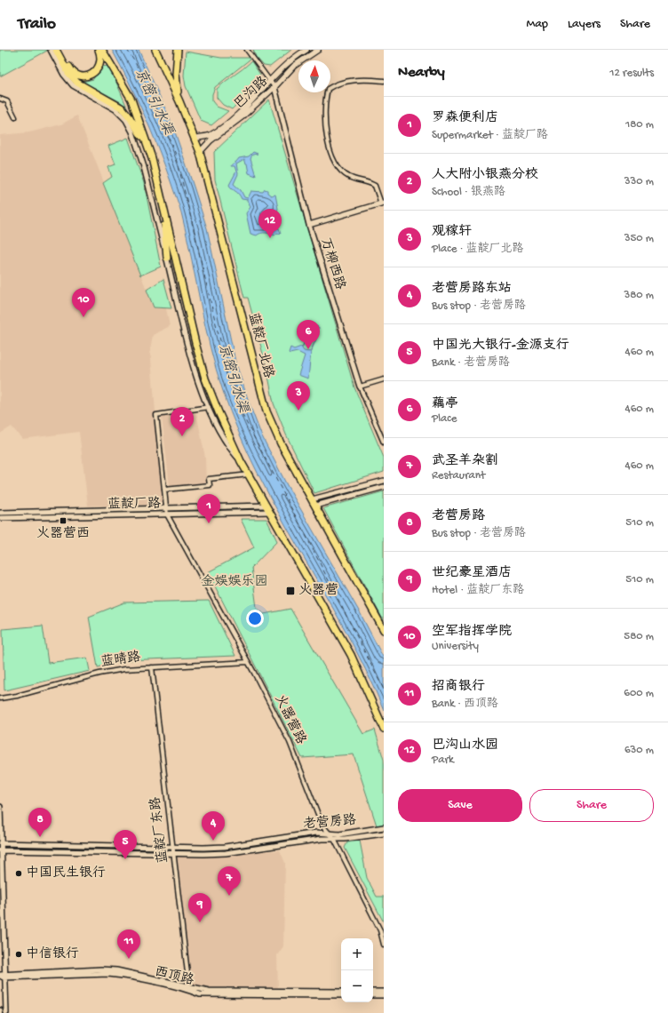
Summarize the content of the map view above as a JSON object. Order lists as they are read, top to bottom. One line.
{"streets":{"highway":["蓝靛厂北路"],"main road":["巴沟路"],"street":["万柳西路","蓝靛厂路","蓝晴路","火器营路","老营房路","蓝靛厂东路","西顶路"]},"crossings":[["巴沟路","万柳西路"],["巴沟路","蓝靛厂北路"],["蓝靛厂路","火器营路"],["蓝晴路","火器营路"],["蓝晴路","蓝靛厂东路"],["火器营路","老营房路"],["老营房路","蓝靛厂东路"],["蓝靛厂东路","西顶路"]],"water":["京密引水渠"],"parks":["金娱娱乐园"],"places":{"transit":["火器营西","火器营"],"other":["中国民生银行","中信银行"]},"north":"top","page":{"header":"Trailo","nav":["Map","Layers","Share"],"heading":["Nearby","12 results"],"list":[{"mark":"1","name":"罗森便利店","note":"Supermarket · 蓝靛厂路","value":"180 m"},{"mark":"2","name":"人大附小银燕分校","note":"School · 银燕路","value":"330 m"},{"mark":"3","name":"观稼轩","note":"Place · 蓝靛厂北路","value":"350 m"},{"mark":"4","name":"老营房路东站","note":"Bus stop · 老营房路","value":"380 m"},{"mark":"5","name":"中国光大银行-金源支行","note":"Bank · 老营房路","value":"460 m"},{"mark":"6","name":"藕亭","note":"Place","value":"460 m"},{"mark":"7","name":"武圣羊杂割","note":"Restaurant","value":"460 m"},{"mark":"8","name":"老营房路","note":"Bus stop · 老营房路","value":"510 m"},{"mark":"9","name":"世纪豪星酒店","note":"Hotel · 蓝靛厂东路","value":"510 m"},{"mark":"10","name":"空军指挥学院","note":"University","value":"580 m"},{"mark":"11","name":"招商银行","note":"Bank · 西顶路","value":"600 m"},{"mark":"12","name":"巴沟山水园","note":"Park","value":"630 m"}],"pins":["12","10","6","3","2","1","8","4","5","7","9","11"],"buttons":["Save","Share"],"map_buttons":["+","−"]}}
